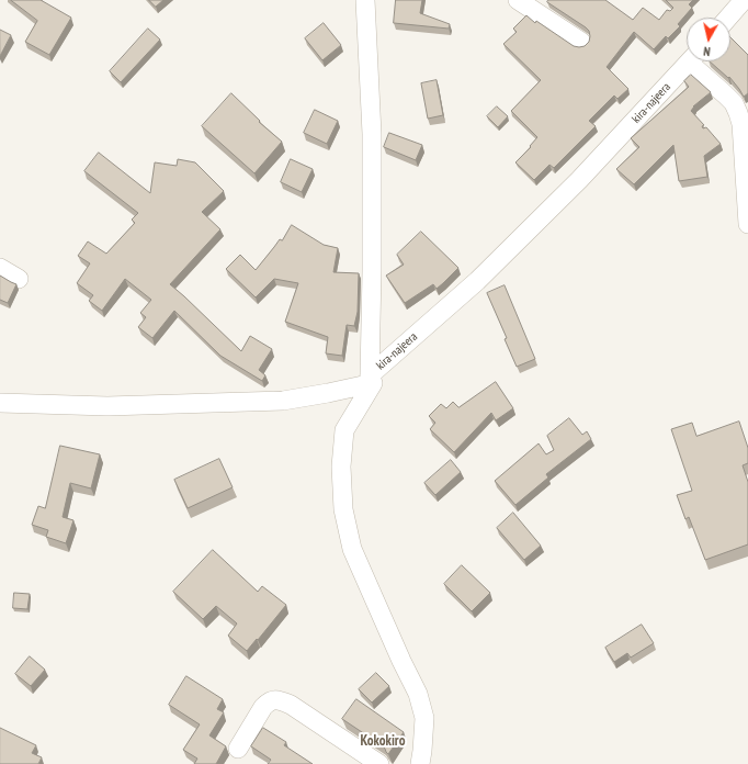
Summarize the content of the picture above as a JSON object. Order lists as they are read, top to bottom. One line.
{"streets":{"street":["kira-najeera"]},"districts":["Kokokiro"],"north":"bottom"}
